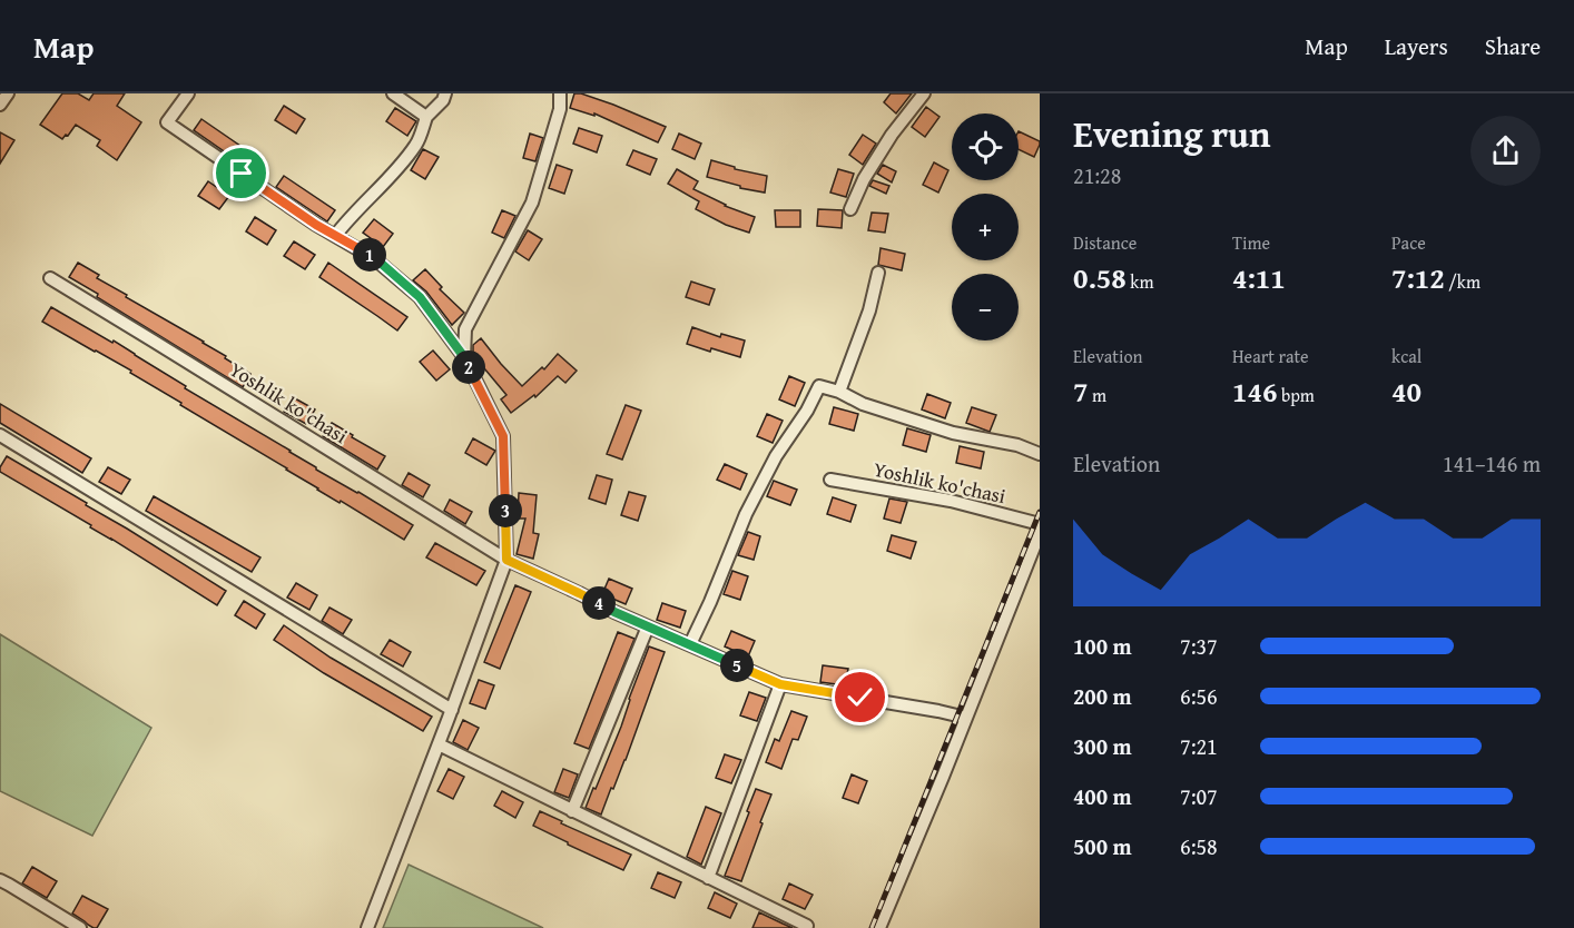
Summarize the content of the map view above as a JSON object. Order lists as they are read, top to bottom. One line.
{"streets":{"street":["Yoshlik ko'chasi"]},"page":{"header":"Map","nav":["Map","Layers","Share"],"heading":["Evening run","21:28"],"map_buttons":["+","−"],"stats":[["Distance","0.58 km"],["Time","4:11"],["Pace","7:12 /km"],["Elevation","7 m"],["Heart rate","146 bpm"],["kcal","40"]],"pins":["1","2","3","4","5"],"chart":["Elevation","141–146 m"],"list":[{"name":"100 m","note":"7:37"},{"name":"200 m","note":"6:56"},{"name":"300 m","note":"7:21"},{"name":"400 m","note":"7:07"},{"name":"500 m","note":"6:58"}]}}
